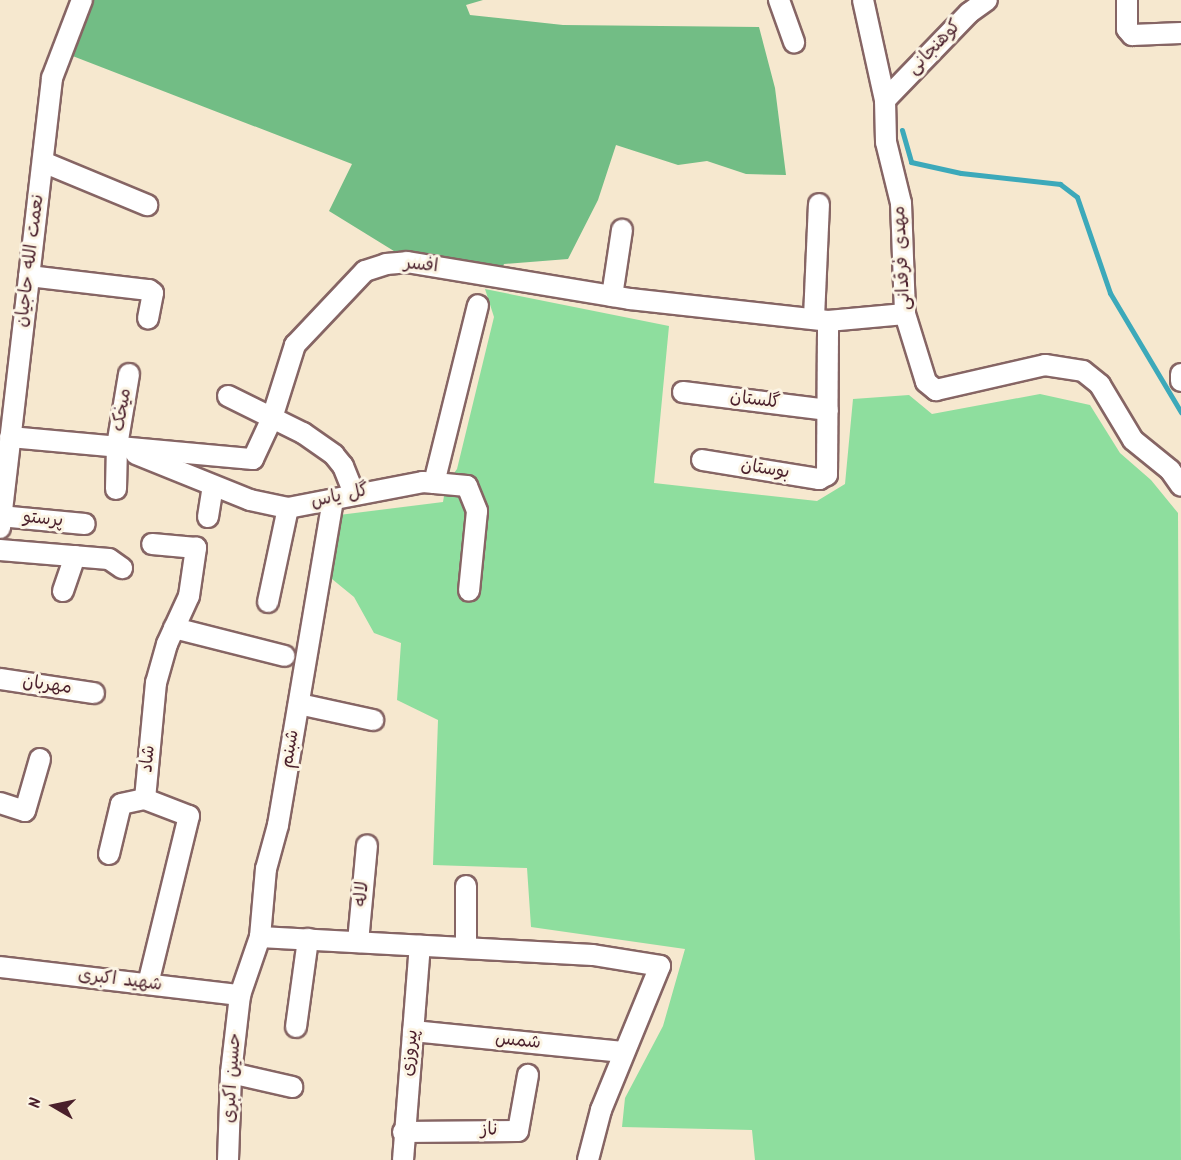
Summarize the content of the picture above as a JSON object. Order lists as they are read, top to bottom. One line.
{"streets":{"street":["کوهنجانی","مهدی فرقدانی","نعمت الله حاجیان","افسر","گلستان","میخک","بوستان","گل یاس","پرستو","مهربان","شبنم","شاد","لاله","شهید اکبری","شمس","پیروزی","حسین اکبری","ناز"]},"crossings":[["کوهنجانی","مهدی فرقدانی"],["مهدی فرقدانی","افسر"],["نعمت الله حاجیان","افسر"],["نعمت الله حاجیان","پرستو"],["افسر","میخک"],["افسر","گل یاس"],["گلستان","بوستان"],["میخک","گل یاس"],["گل یاس","شبنم"],["شبنم","شهید اکبری"],["شبنم","حسین اکبری"],["شاد","شهید اکبری"],["شهید اکبری","حسین اکبری"],["شمس","پیروزی"],["پیروزی","ناز"]],"north":"left"}
